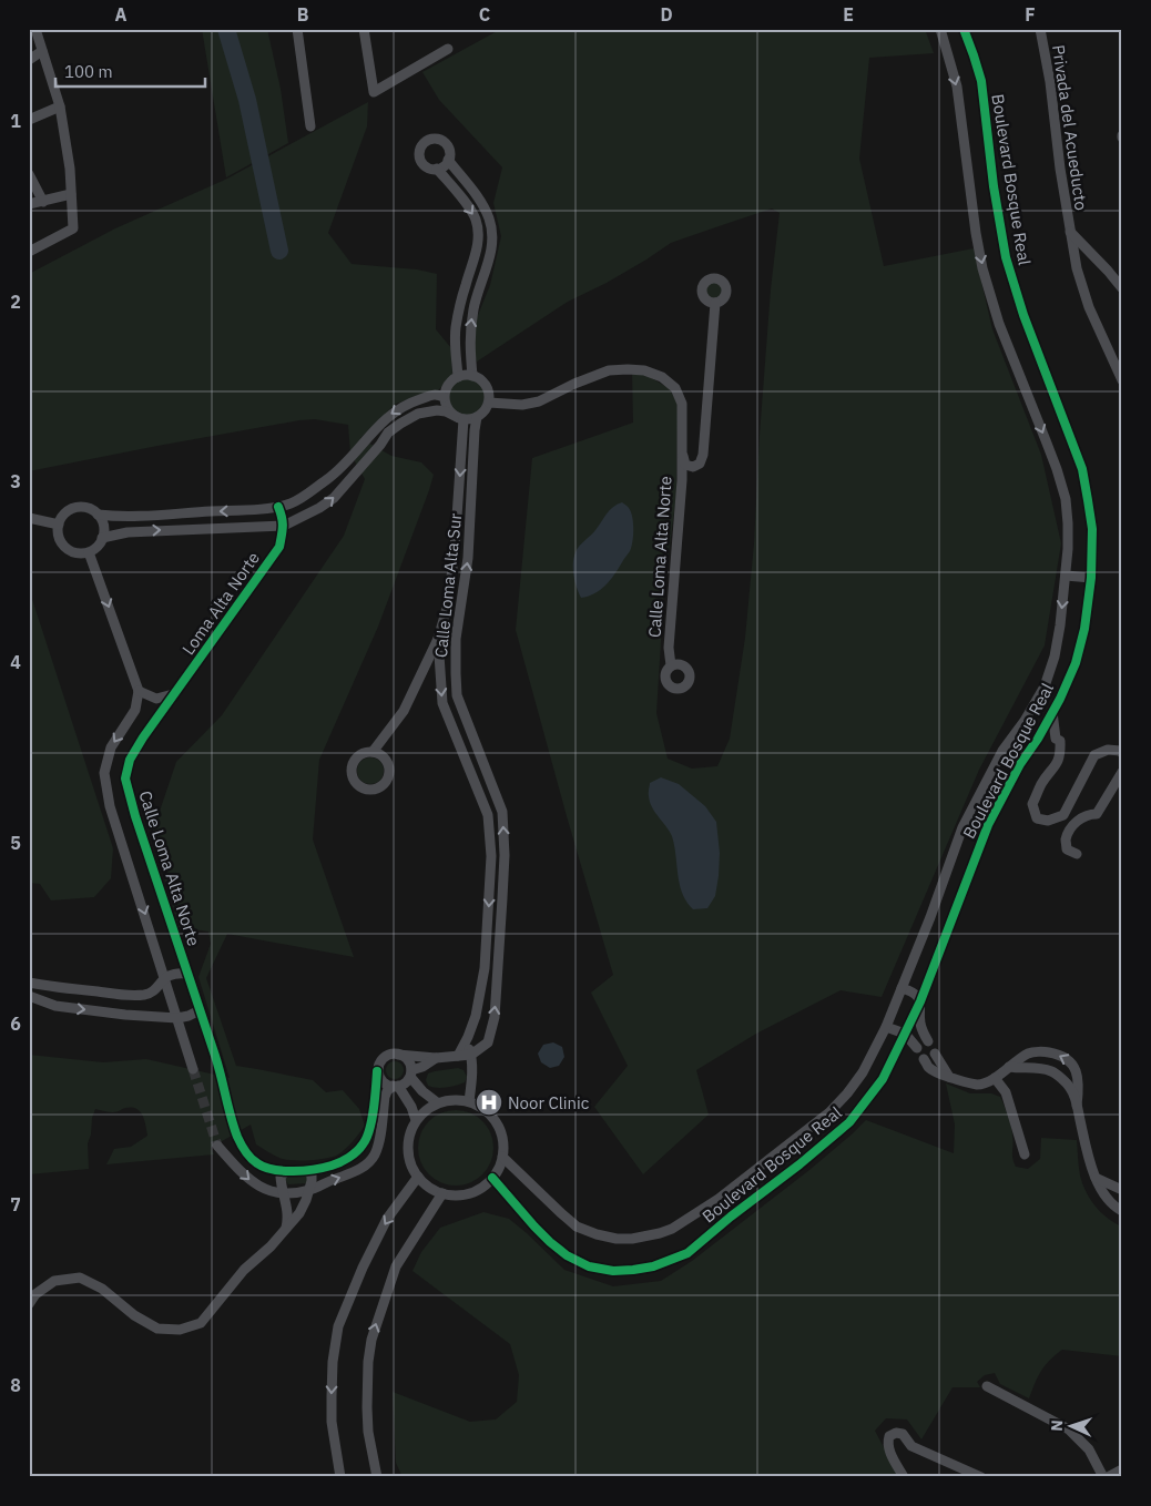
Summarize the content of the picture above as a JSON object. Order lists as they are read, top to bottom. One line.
{"streets":{"street":["Privada del Acueducto","Boulevard Bosque Real","Calle Loma Alta Norte","Calle Loma Alta Sur","Loma Alta Norte"]},"crossings":[["Calle Loma Alta Norte","Loma Alta Norte"]],"places":{"hospital":["Noor Clinic"]},"scale_bar":"100 m","north":"left","grid":{"columns":["A","B","C","D","E","F"],"rows":["1","2","3","4","5","6","7","8"]}}
